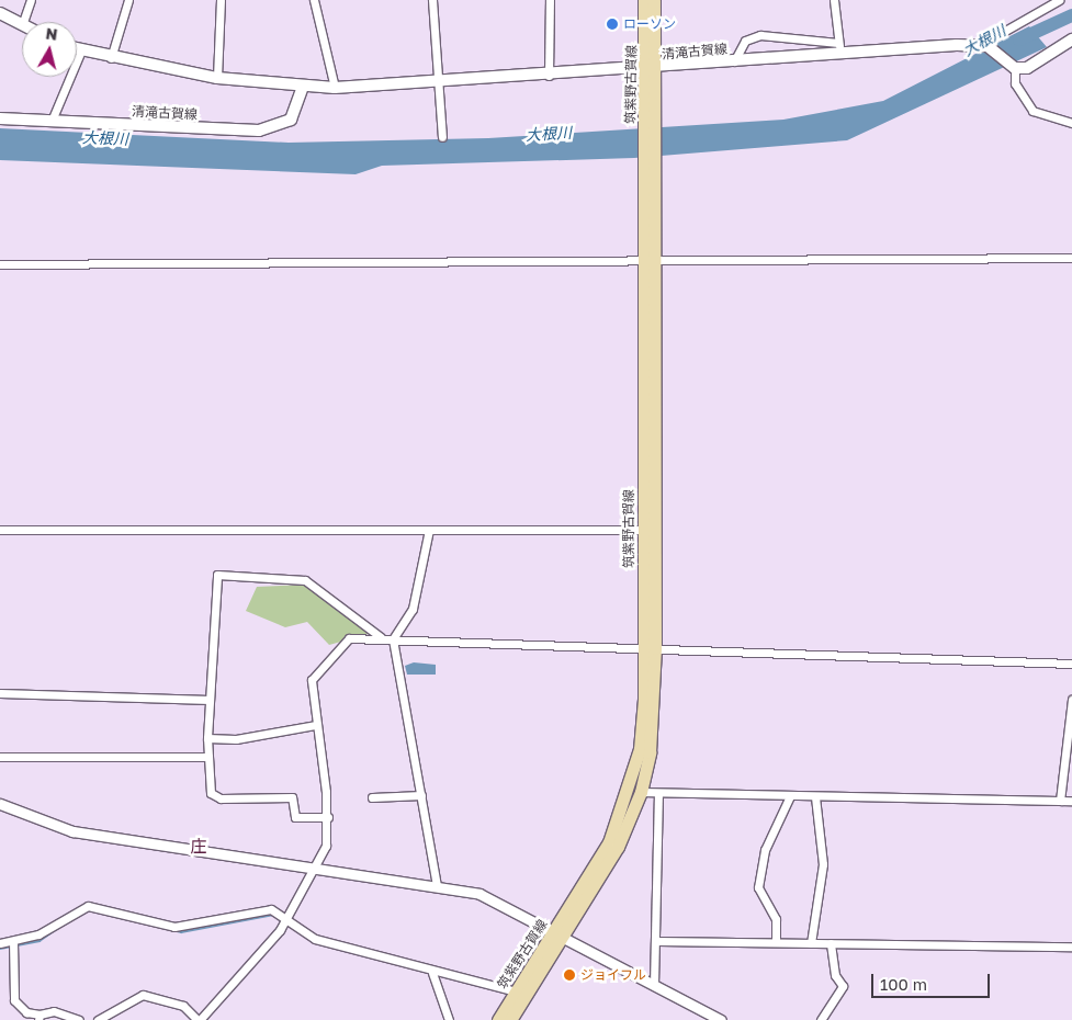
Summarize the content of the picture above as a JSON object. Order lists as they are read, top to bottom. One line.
{"streets":{"main road":["清滝古賀線","筑紫野古賀線"]},"crossings":[["清滝古賀線","筑紫野古賀線"]],"districts":["庄"],"water":["大根川"],"places":["ローソン","ジョイフル"],"scale_bar":"100 m","north":"top"}
